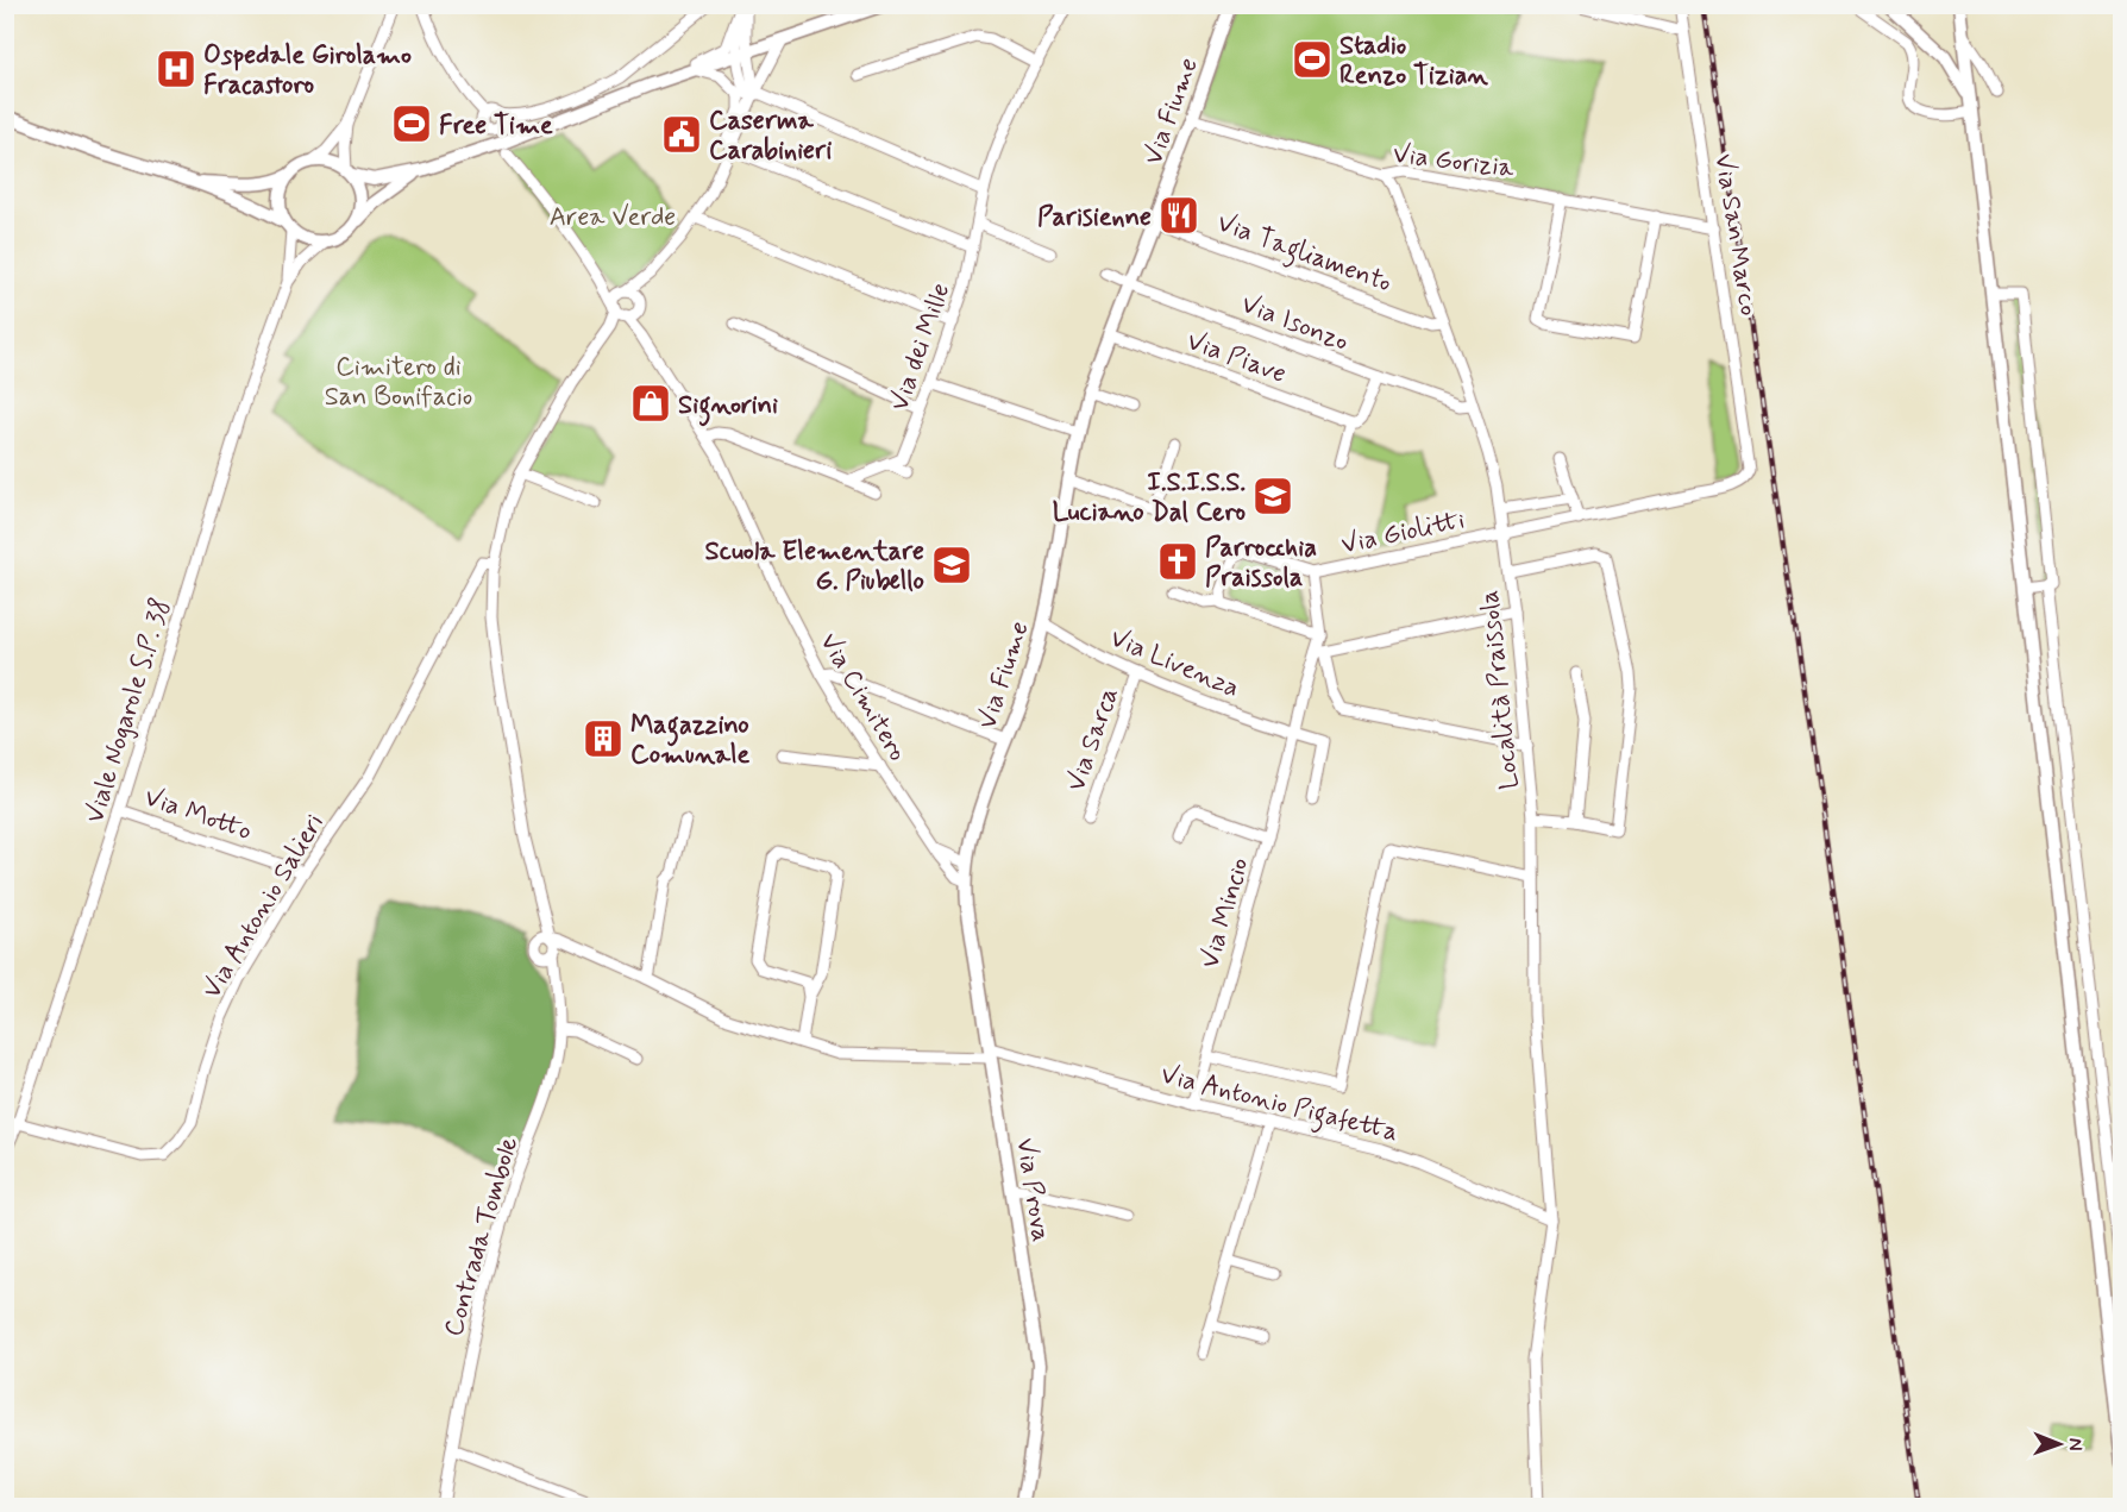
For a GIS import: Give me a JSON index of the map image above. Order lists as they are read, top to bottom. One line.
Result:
{"streets":{"main road":["Via Fiume","Via Prova"],"street":["Via Gorizia","Via San Marco","Via Tagliamento","Via Isonzo","Via dei Mille","Via Piave","Via Giolitti","Via Livenza","Località Praissola","Via Cimitero","Viale Nogarole S.P. 38","Via Sarca","Via Motto","Via Antonio Salieri","Via Mincio","Via Antonio Pigafetta","Contrada Tombole"]},"crossings":[["Via Fiume","Via Gorizia"],["Via Fiume","Via Tagliamento"],["Via Fiume","Via Isonzo"],["Via Fiume","Via Piave"],["Via Fiume","Via Livenza"],["Via Fiume","Via Cimitero"],["Via Fiume","Via Prova"],["Via Gorizia","Via San Marco"],["Via Gorizia","Località Praissola"],["Via San Marco","Via Giolitti"],["Via Tagliamento","Località Praissola"],["Via Isonzo","Località Praissola"],["Via Giolitti","Località Praissola"],["Via Livenza","Via Sarca"],["Via Livenza","Via Mincio"],["Località Praissola","Via Antonio Pigafetta"],["Via Cimitero","Via Prova"],["Viale Nogarole S.P. 38","Via Motto"],["Viale Nogarole S.P. 38","Via Antonio Salieri"],["Via Motto","Via Antonio Salieri"],["Via Mincio","Via Antonio Pigafetta"],["Via Antonio Pigafetta","Via Prova"],["Via Antonio Pigafetta","Contrada Tombole"]],"parks":["Area Verde","Cimitero di San Bonifacio"],"places":{"sports":["Stadio Renzo Tizian","Free Time"],"hospital":["Ospedale Girolamo Fracastoro"],"public building":["Caserma Carabinieri"],"restaurant":["Parisienne"],"shop":["Signorini"],"school or university":["I.S.I.S.S. Luciano Dal Cero","Scuola Elementare G. Piubello"],"church":["Parrocchia Praissola"],"building":["Magazzino Comunale"]},"north":"right"}
